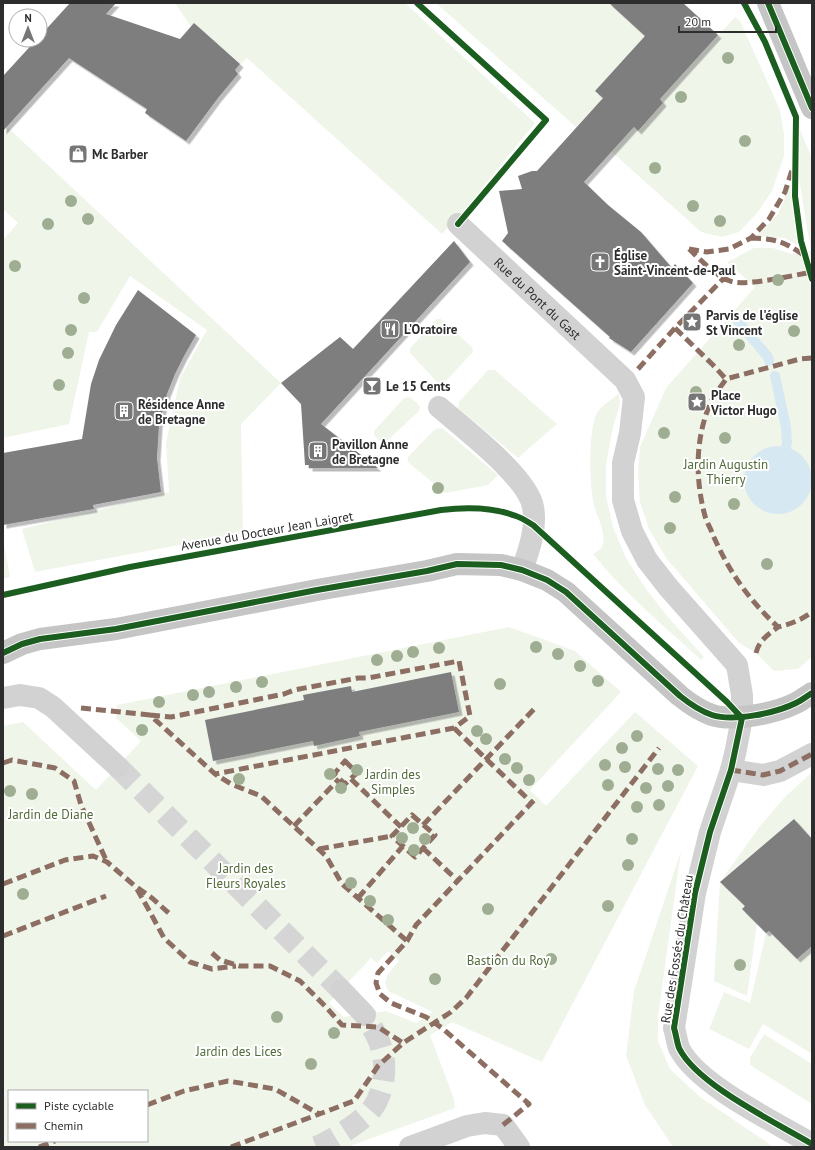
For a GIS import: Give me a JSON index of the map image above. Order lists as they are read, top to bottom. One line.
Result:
{"streets":{"street":["Rue du Pont du Gast","Rue des Fossés du Château"],"cycle path":["Avenue du Docteur Jean Laigret"]},"crossings":[["Rue du Pont du Gast","Rue des Fossés du Château"]],"parks":["Jardin Augustin Thierry","Jardin des Simples","Jardin de Diane","Jardin des Fleurs Royales","Bastion du Roy","Jardin des Lices"],"places":{"shop":["Mc Barber"],"church":["Église Saint-Vincent-de-Paul"],"place":["Parvis de l'église St Vincent","Place Victor Hugo"],"restaurant":["L'Oratoire"],"bar":["Le 15 Cents"],"building":["Résidence Anne de Bretagne","Pavillon Anne de Bretagne"]},"legend":["Piste cyclable","Chemin"],"scale_bar":"20 m","north":"top"}
